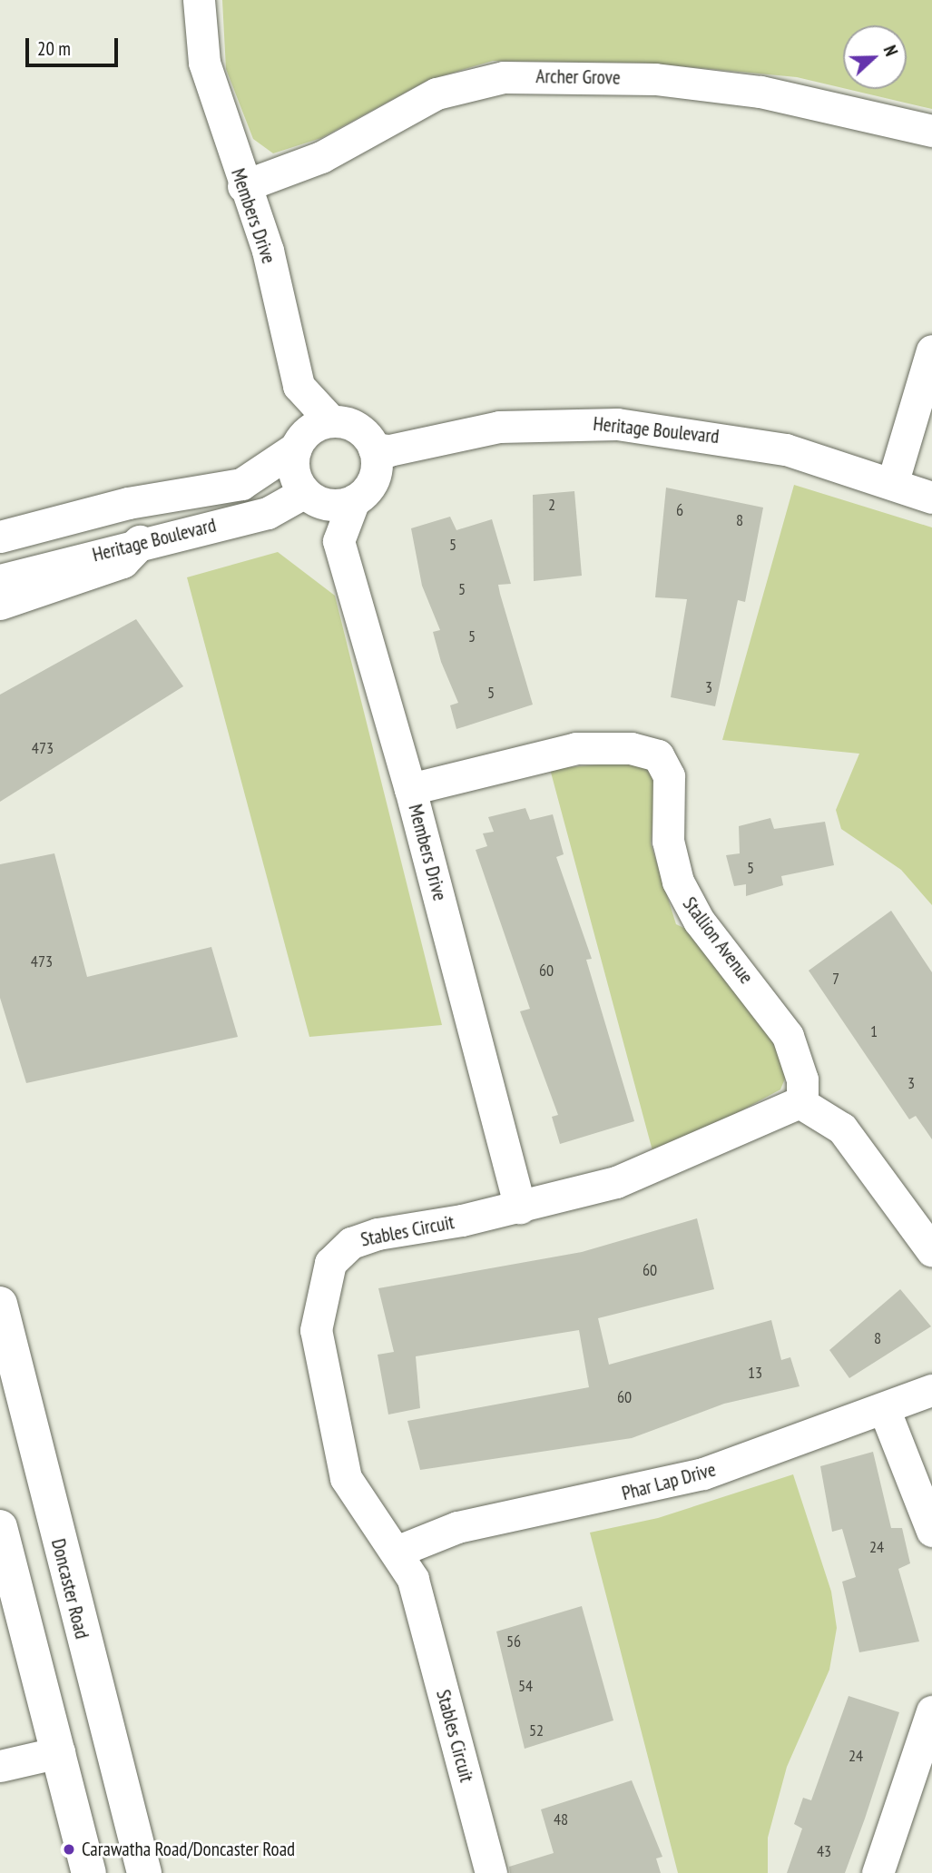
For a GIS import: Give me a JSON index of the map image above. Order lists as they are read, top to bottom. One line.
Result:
{"streets":{"main road":["Doncaster Road"],"street":["Archer Grove","Members Drive","Heritage Boulevard","Stallion Avenue","Stables Circuit","Phar Lap Drive"]},"crossings":[["Archer Grove","Members Drive"],["Members Drive","Heritage Boulevard"],["Members Drive","Stallion Avenue"],["Members Drive","Stables Circuit"],["Stallion Avenue","Stables Circuit"],["Stables Circuit","Phar Lap Drive"]],"places":["Carawatha Road/Doncaster Road"],"house_numbers":["2","6","8","5","5","5","3","5","473","5","473","60","7","1","3","60","8","13","60","24","56","54","52","24","48","43"],"scale_bar":"20 m","north":"right"}
